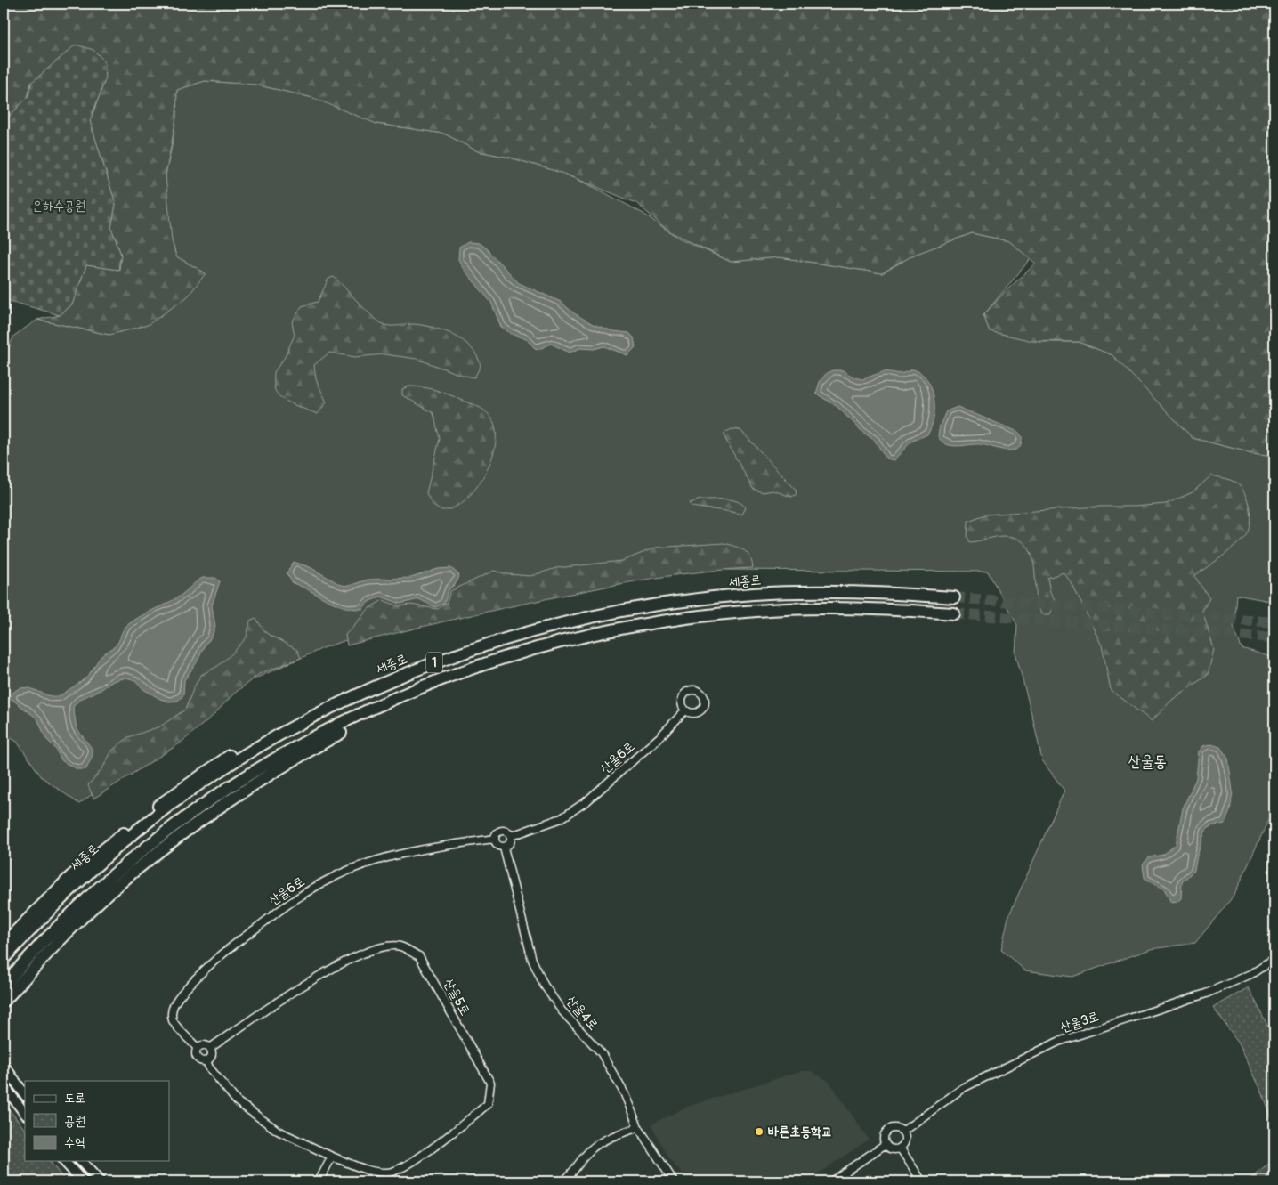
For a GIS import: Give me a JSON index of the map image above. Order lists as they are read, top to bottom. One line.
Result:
{"streets":{"highway":["세종로","1"],"street":["산울6로","산울5로","산울4로","산울3로"]},"crossings":[["산울6로","산울5로"],["산울6로","산울4로"]],"districts":["산울동"],"parks":["은하수공원"],"places":["바른초등학교"],"legend":["도로","공원","수역"]}
